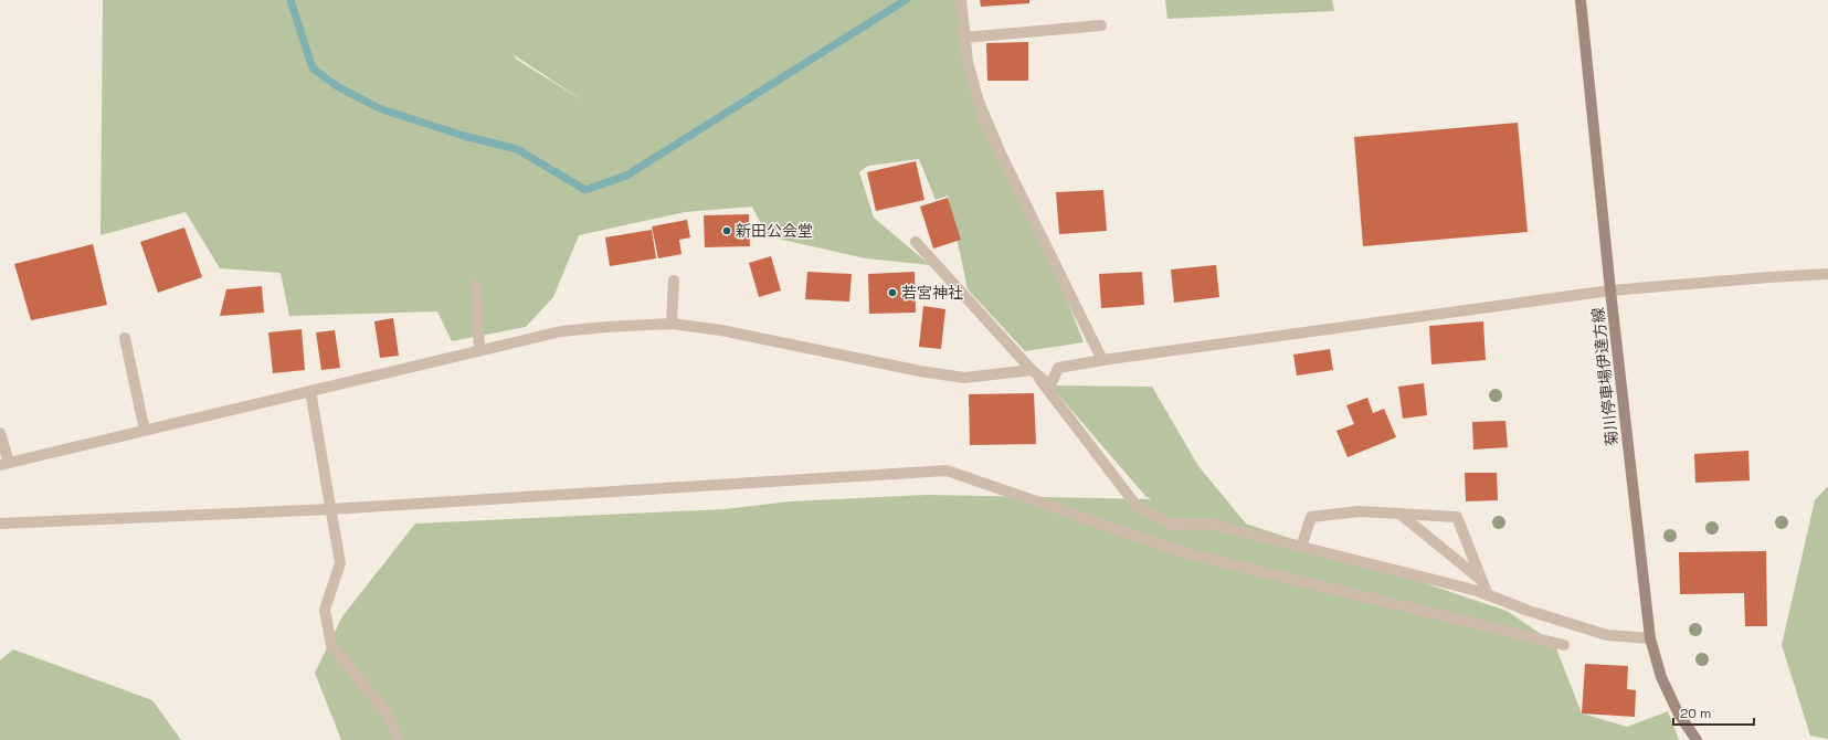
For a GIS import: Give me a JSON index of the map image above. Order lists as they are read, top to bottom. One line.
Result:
{"streets":{"main road":["菊川停車場伊達方線"]},"places":["新田公会堂","若宮神社"],"scale_bar":"20 m"}
